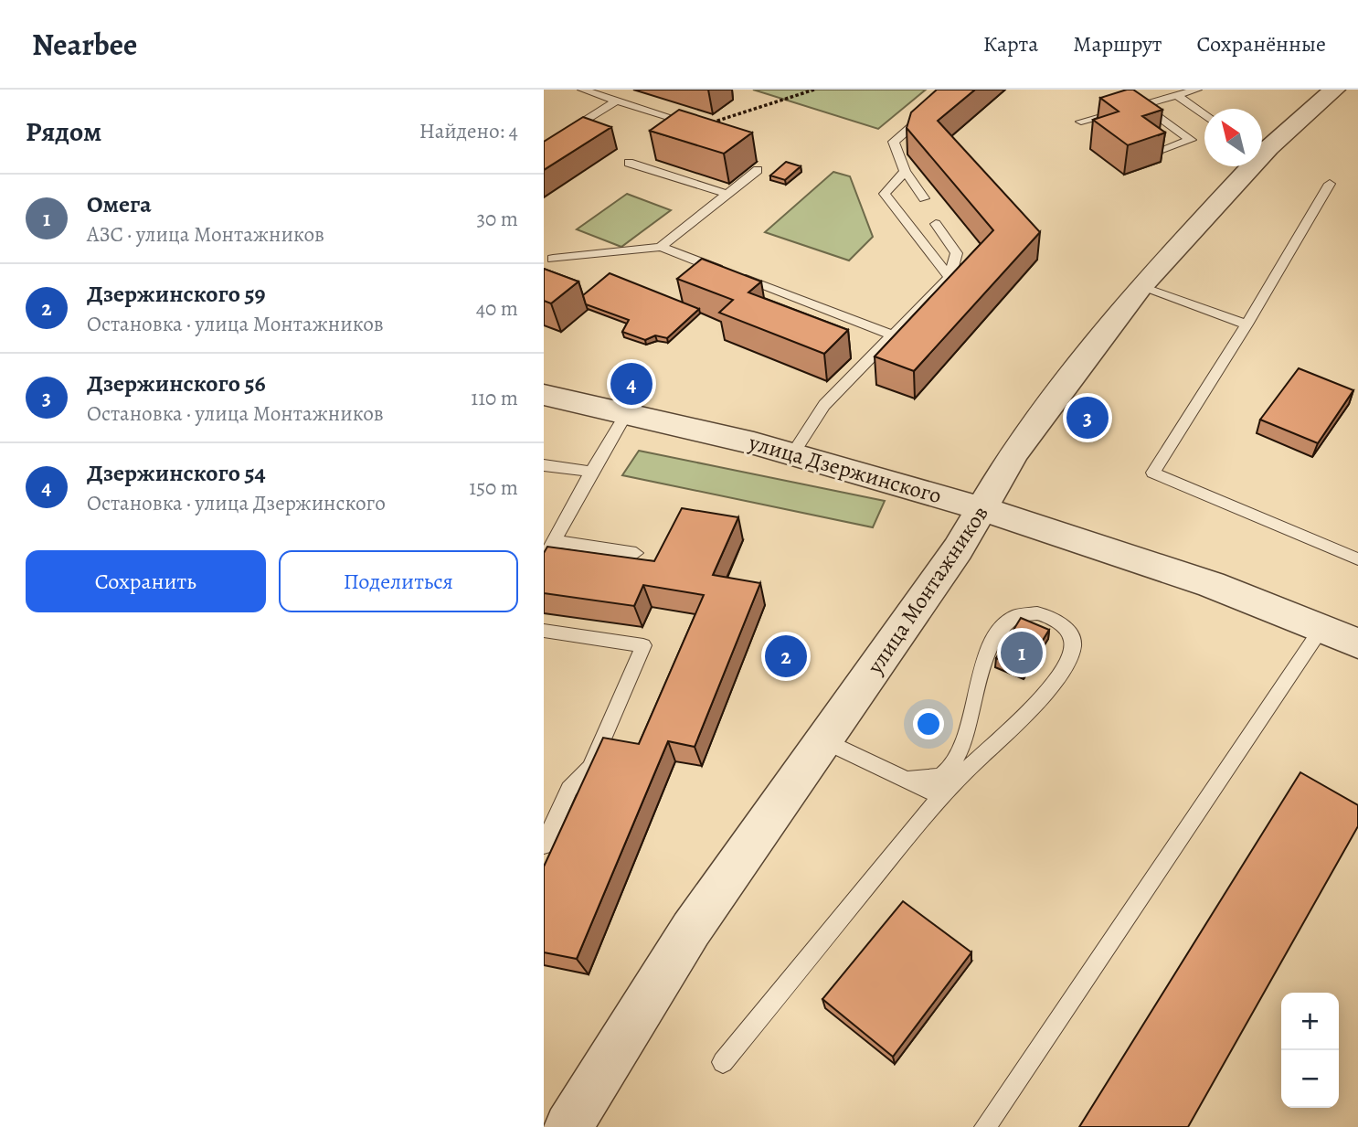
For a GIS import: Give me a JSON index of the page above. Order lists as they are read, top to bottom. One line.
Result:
{"streets":{"street":["улица Дзержинского","улица Монтажников"]},"crossings":[["улица Дзержинского","улица Монтажников"]],"north":"top left","page":{"header":"Nearbee","nav":["Карта","Маршрут","Сохранённые"],"heading":["Рядом","Найдено: 4"],"list":[{"mark":"1","name":"Омега","note":"АЗС · улица Монтажников","value":"30 m"},{"mark":"2","name":"Дзержинского 59","note":"Остановка · улица Монтажников","value":"40 m"},{"mark":"3","name":"Дзержинского 56","note":"Остановка · улица Монтажников","value":"110 m"},{"mark":"4","name":"Дзержинского 54","note":"Остановка · улица Дзержинского","value":"150 m"}],"pins":["4","3","1","2"],"buttons":["Сохранить","Поделиться"],"map_buttons":["+","−"]}}
